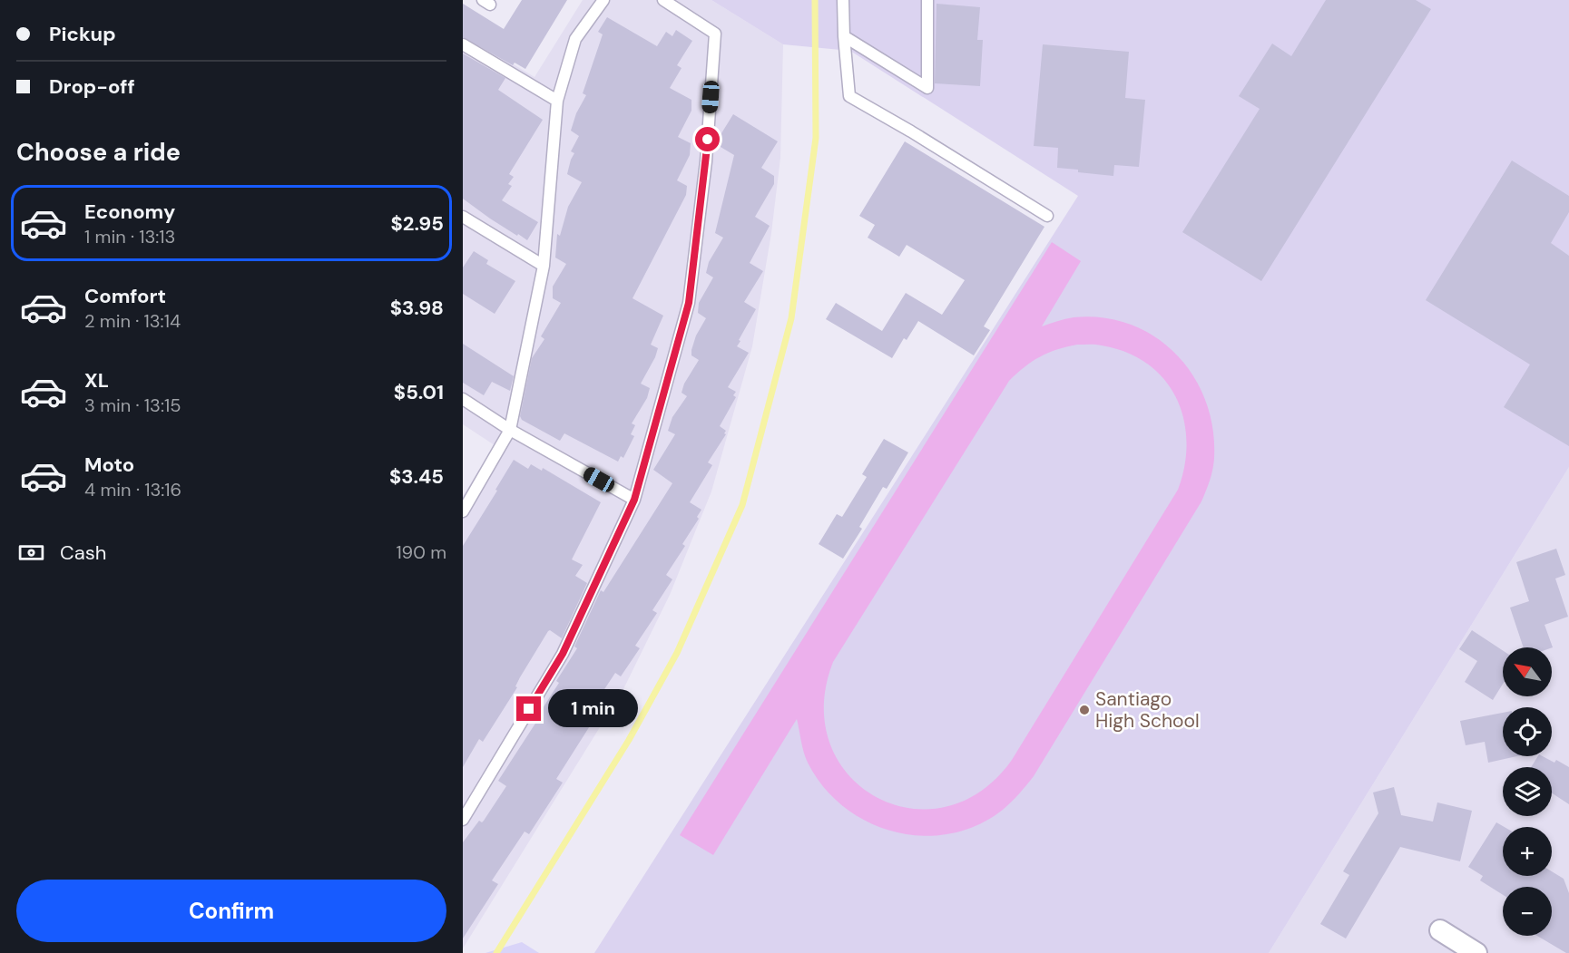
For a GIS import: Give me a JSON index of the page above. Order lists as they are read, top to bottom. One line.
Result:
{"places":["Santiago High School"],"north":"top left","page":{"banner":["Pickup","Drop-off"],"heading":"Choose a ride","list":[{"name":"Economy","note":"1 min · 13:13","value":"$2.95"},{"name":"Comfort","note":"2 min · 13:14","value":"$3.98"},{"name":"XL","note":"3 min · 13:15","value":"$5.01"},{"name":"Moto","note":"4 min · 13:16","value":"$3.45"}],"pay":["Cash","190 m"],"map_buttons":["+","−"],"bubble":"1 min","buttons":"Confirm"}}
